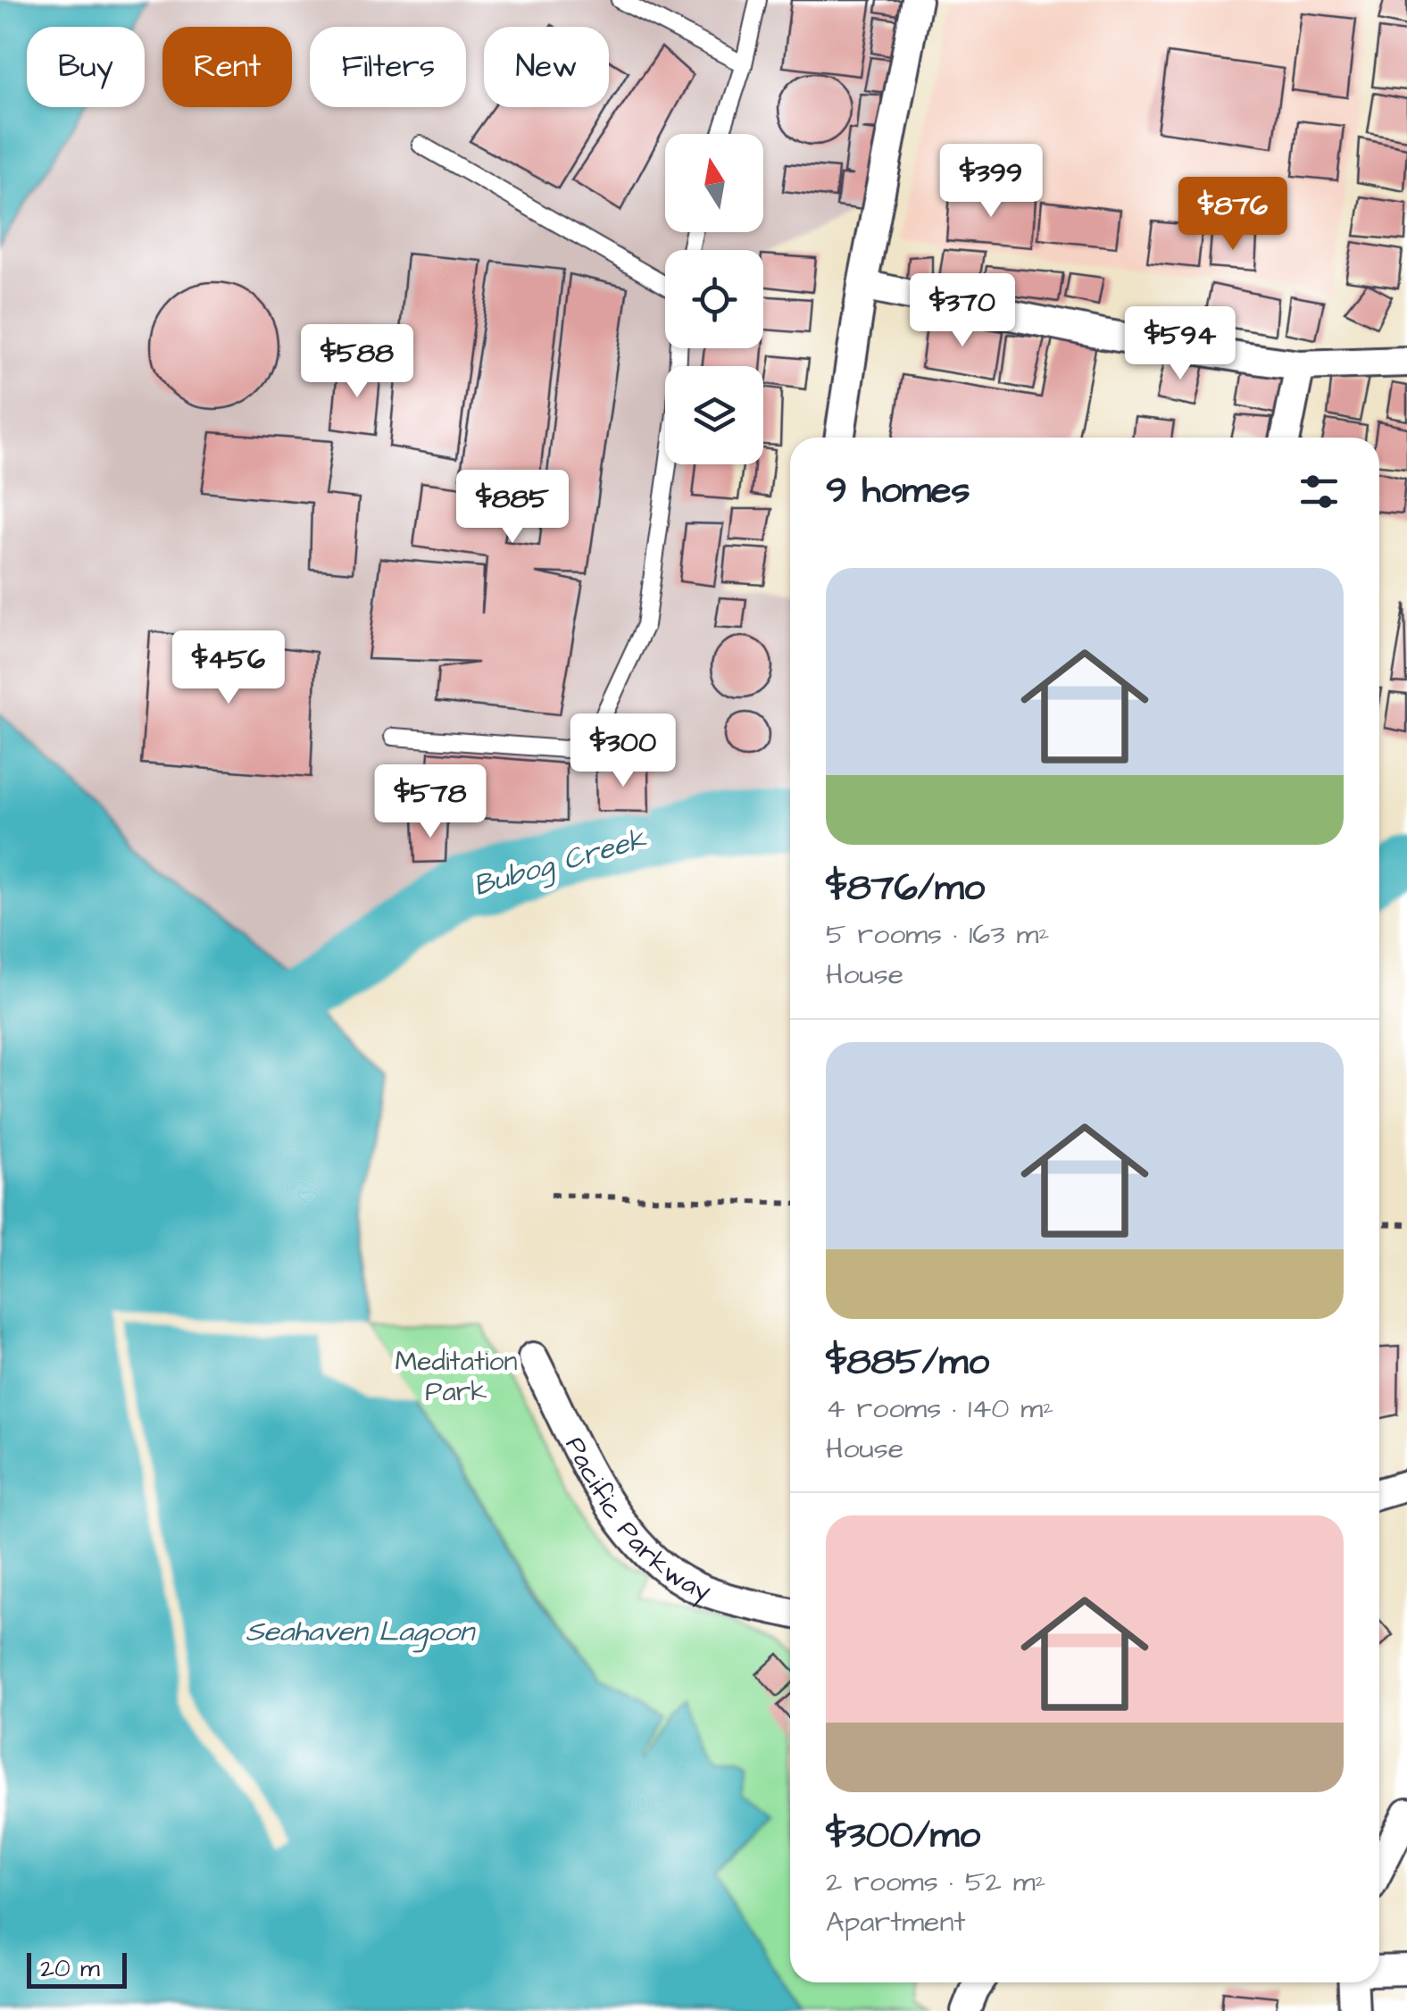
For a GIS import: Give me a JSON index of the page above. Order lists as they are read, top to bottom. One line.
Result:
{"streets":{"street":["Pacific Parkway"]},"water":["Bubog Creek","Seahaven Lagoon"],"parks":["Meditation Park"],"scale_bar":"20 m","north":"top","page":{"chip":["Buy","Rent","Filters","New"],"price":["$399","$876","$370","$594","$588","$885","$456","$300","$578"],"heading":"9 homes","list":[{"name":"$876/mo","note":"5 rooms · 163 m² · House"},{"name":"$885/mo","note":"4 rooms · 140 m² · House"},{"name":"$300/mo","note":"2 rooms · 52 m² · Apartment"}],"scale":"20 m"}}
